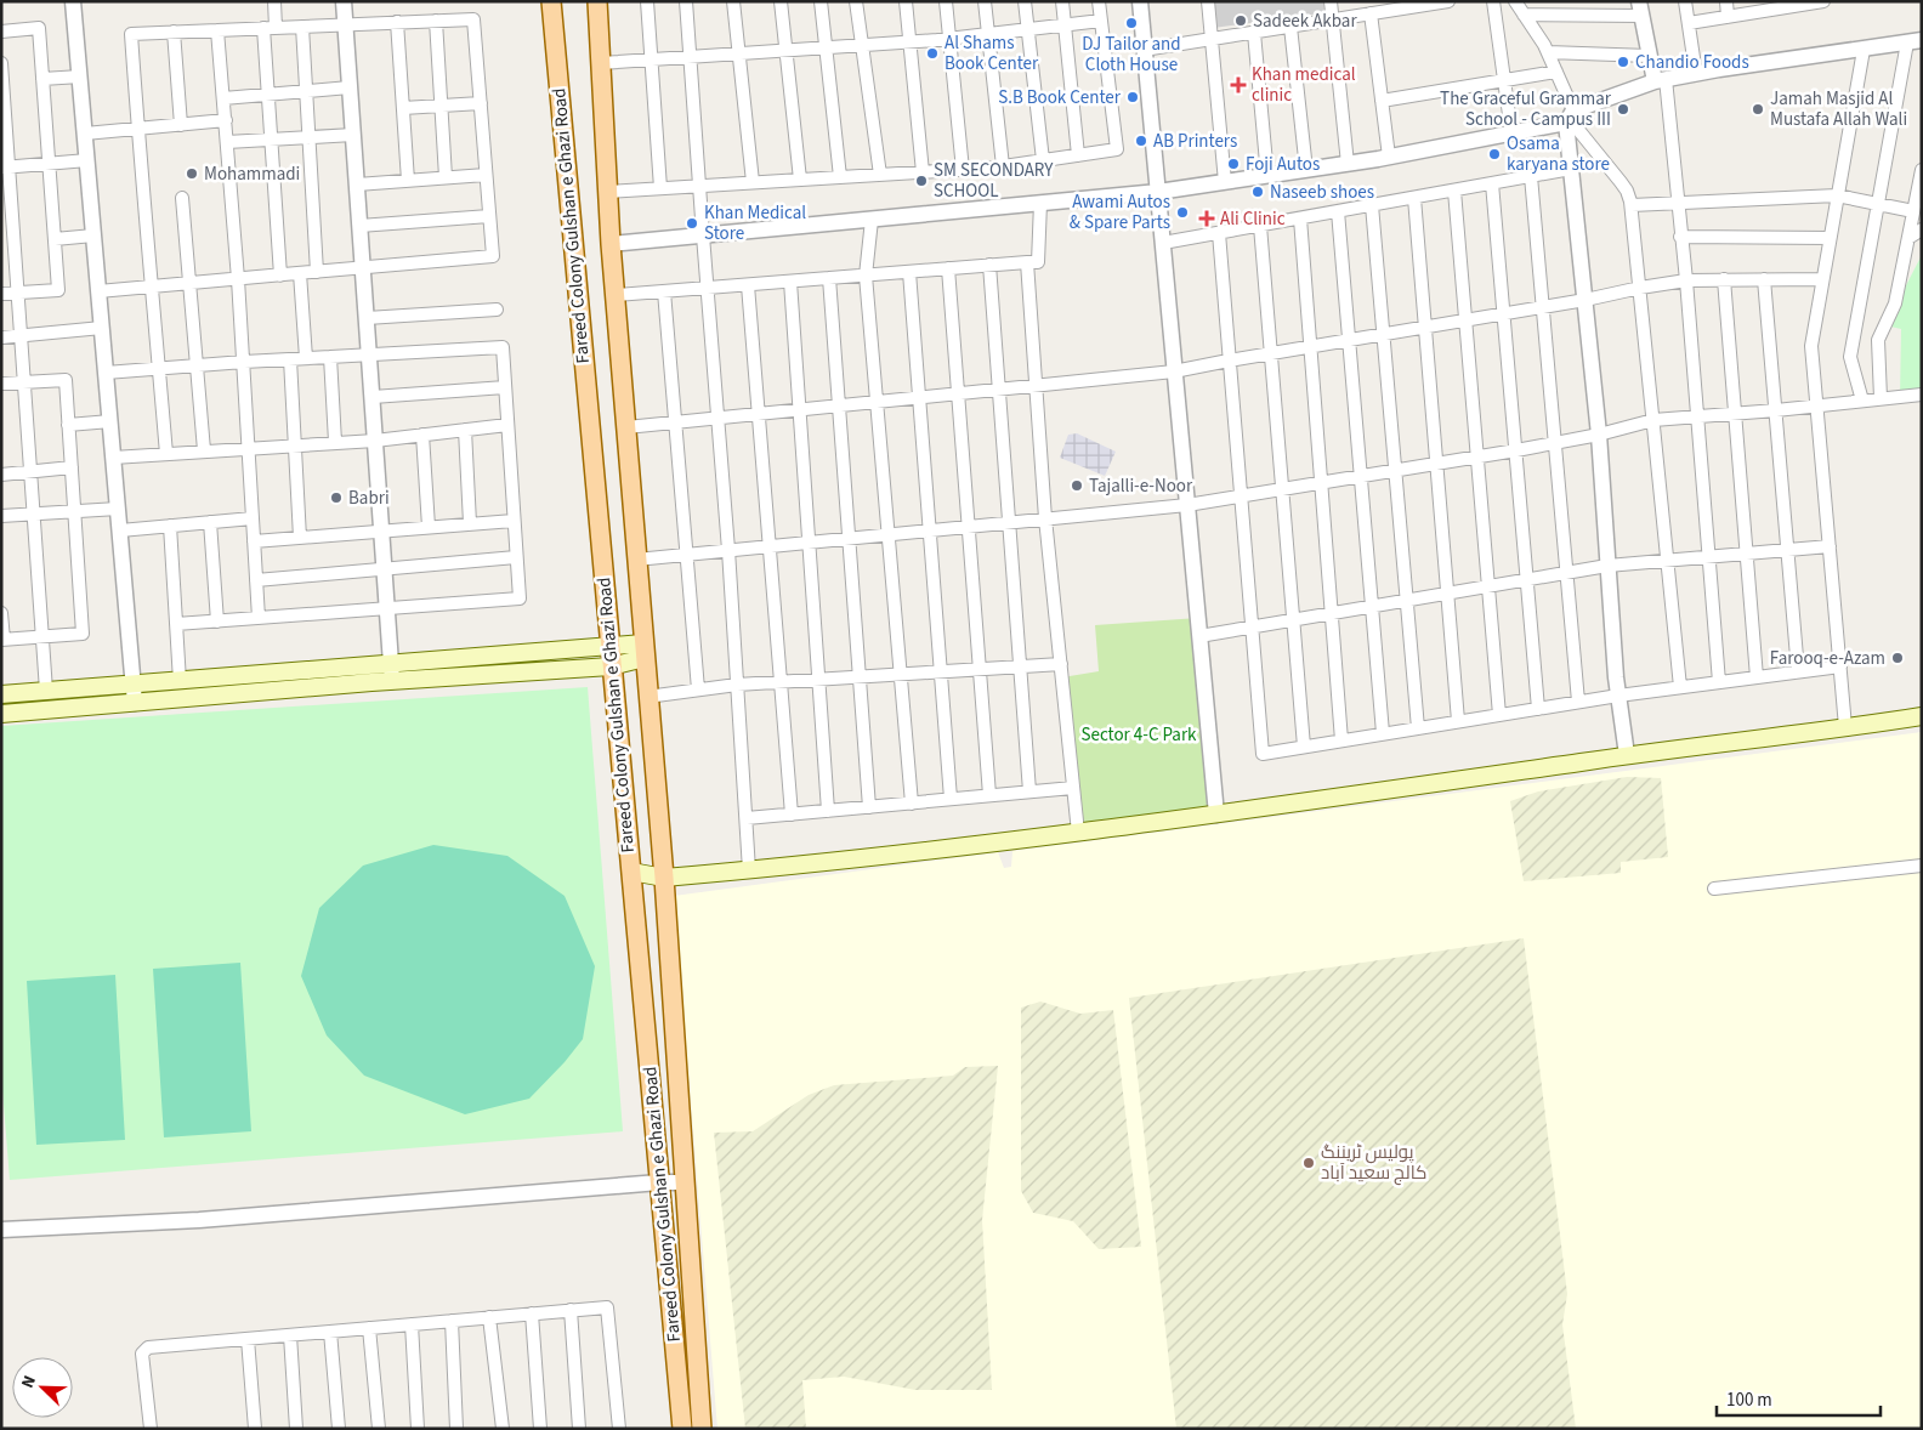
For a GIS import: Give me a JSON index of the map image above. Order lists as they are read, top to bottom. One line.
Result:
{"streets":{"main road":["Fareed Colony Gulshan e Ghazi Road"]},"parks":["Sector 4-C Park"],"places":{"other":["Sadeek Akbar","DJ Tailor and Cloth House","Al Shams Book Center","Chandio Foods","S.B Book Center","The Graceful Grammar School - Campus III","Jamah Masjid Al Mustafa Allah Wali","AB Printers","Osama karyana store","Foji Autos","Mohammadi","SM SECONDARY SCHOOL","Naseeb shoes","Awami Autos & Spare Parts","Khan Medical Store","Tajalli-e-Noor","Babri","Farooq-e-Azam","پولیس ٹریننگ کالج سعید آباد"],"health":["Khan medical clinic","Ali Clinic"]},"scale_bar":"100 m","north":"top left"}
